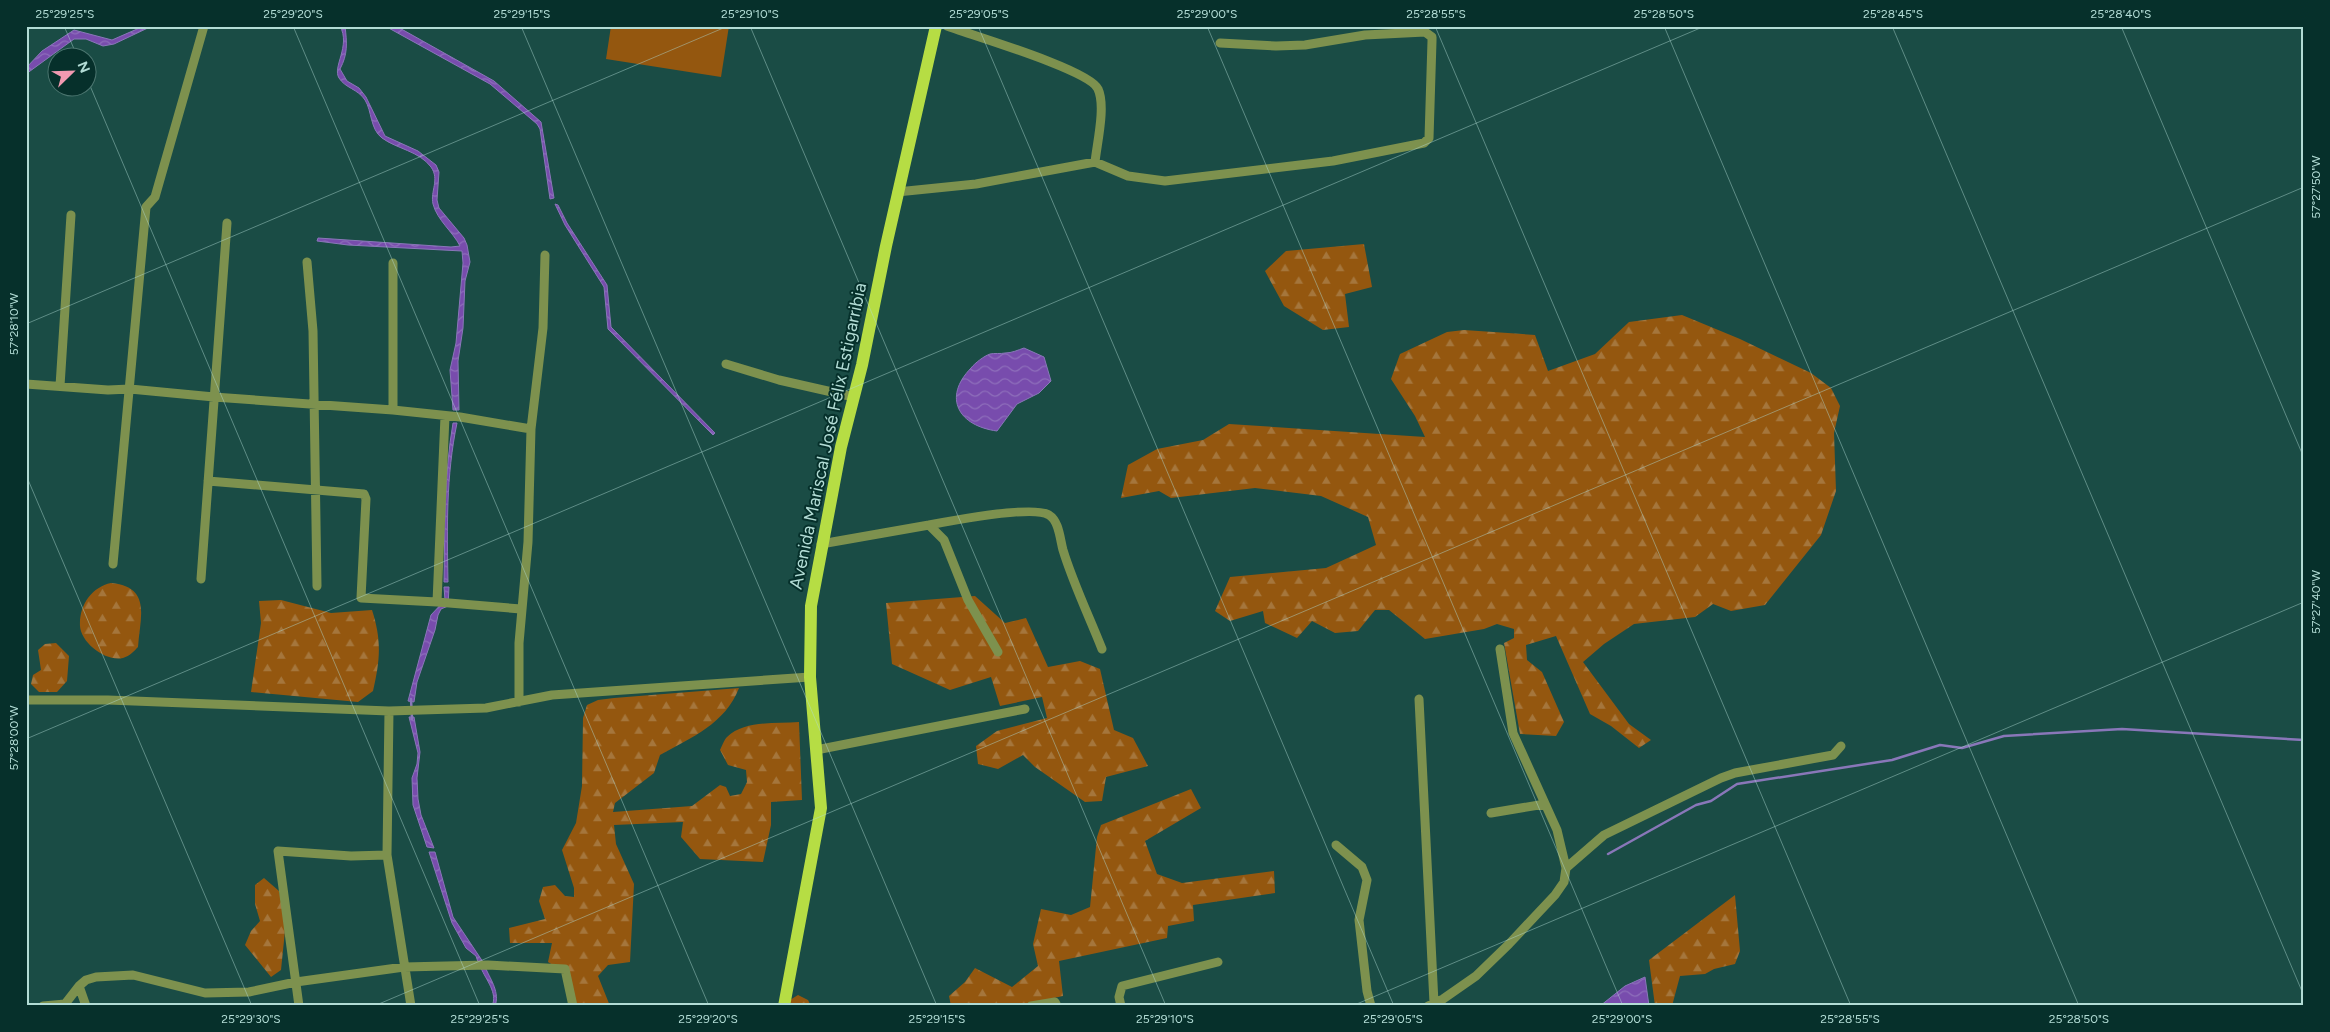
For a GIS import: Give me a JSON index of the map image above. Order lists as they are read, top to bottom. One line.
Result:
{"streets":{"main road":["Avenida Mariscal José Félix Estigarribia"]},"north":"top right","coordinates":["25°29'25\"S","25°29'20\"S","25°29'15\"S","25°29'10\"S","25°29'05\"S","25°29'00\"S","25°28'55\"S","25°28'50\"S","25°28'45\"S","25°28'40\"S","57°27'50\"W","57°28'10\"W","57°27'40\"W","57°28'00\"W","25°29'30\"S"]}
